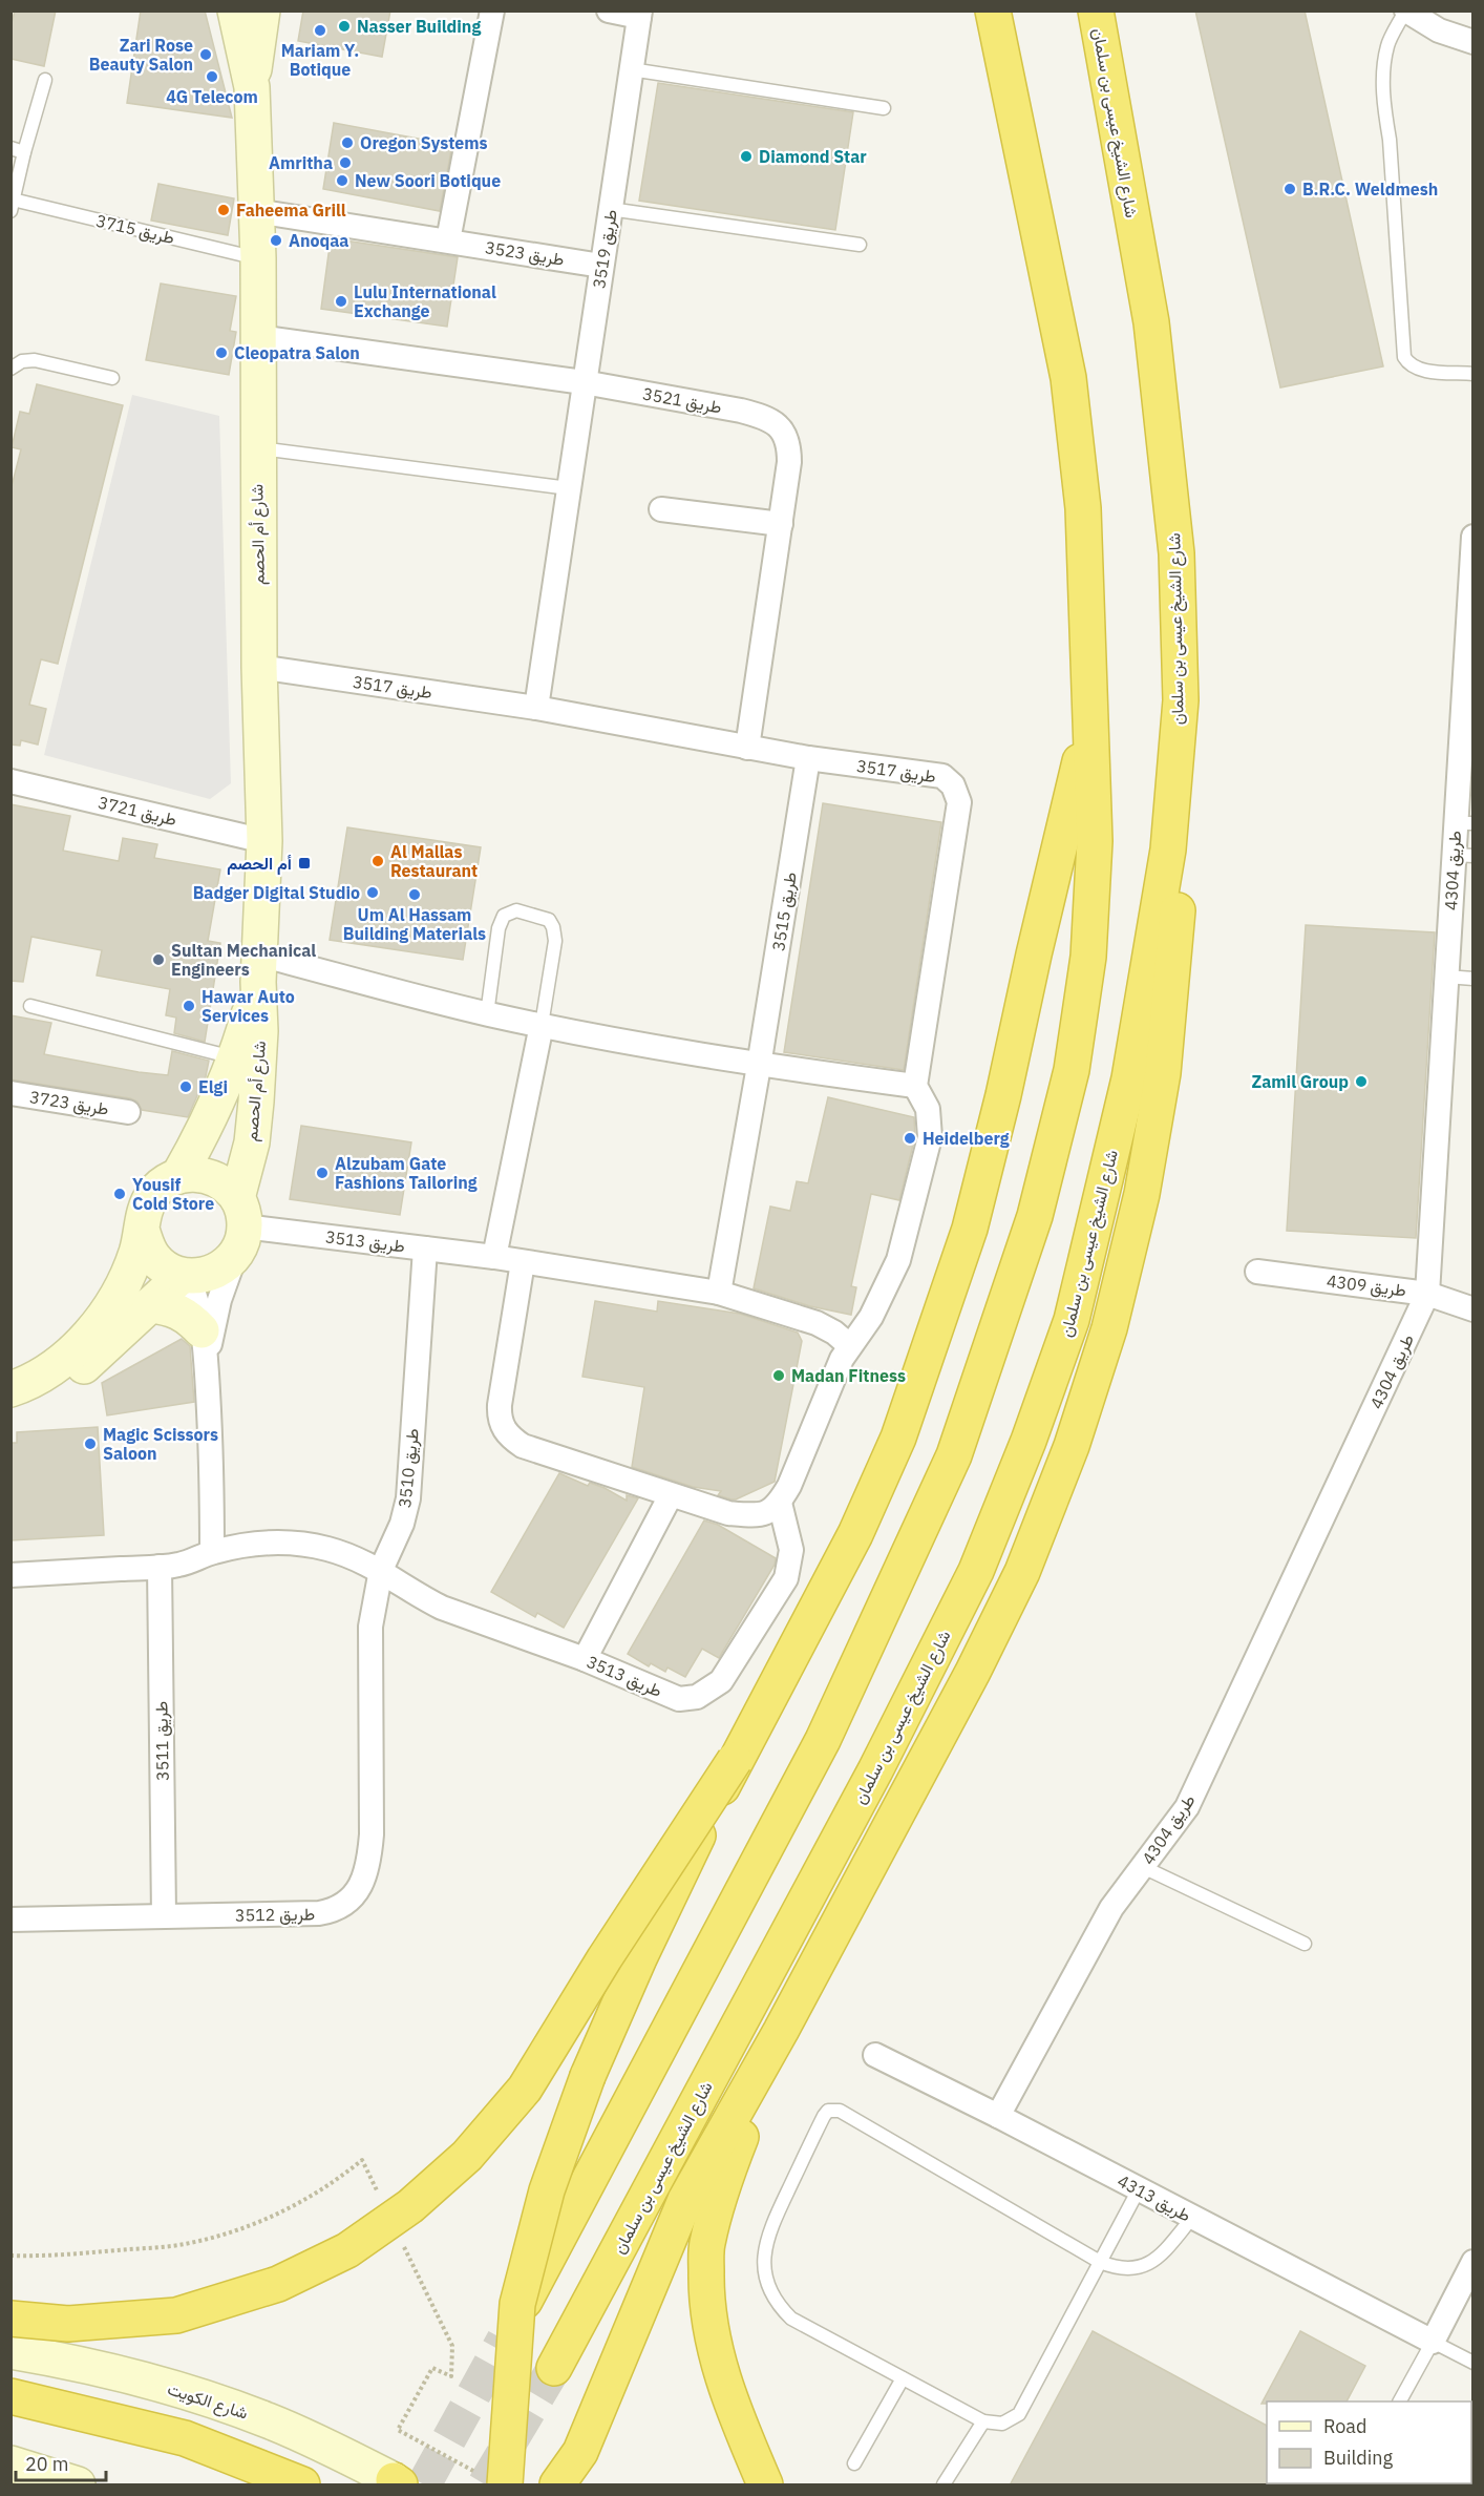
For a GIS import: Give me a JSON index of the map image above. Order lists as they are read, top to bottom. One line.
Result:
{"streets":{"highway":["شارع الشيخ عيسى بن سلمان"],"street":["طريق 3519","طريق 3523","طريق 3521","شارع أم الحصم","طريق 3517","طريق 3721","طريق 4304","طريق 3515","طريق 3723","طريق 3513","طريق 4309","طريق 3510","طريق 3511","طريق 3512","طريق 4313","شارع الكويت"],"lane":["طريق 3715"]},"crossings":[["طريق 3715","شارع أم الحصم"],["طريق 3519","طريق 3523"],["طريق 3519","طريق 3521"],["طريق 3519","طريق 3517"],["طريق 3523","شارع أم الحصم"],["طريق 3521","شارع أم الحصم"],["طريق 3521","طريق 3517"],["شارع أم الحصم","طريق 3517"],["شارع أم الحصم","طريق 3721"],["شارع أم الحصم","طريق 3513"],["طريق 3517","طريق 3515"],["طريق 4304","طريق 4309"],["طريق 4304","طريق 4313"],["طريق 3515","طريق 3513"],["طريق 3513","طريق 3510"],["طريق 3513","طريق 3512"],["طريق 3510","طريق 3512"],["طريق 3511","طريق 3512"]],"places":{"other":["Nasser Building","Mariam Y. Botique","Zari Rose Beauty Salon","4G Telecom","Oregon Systems","Diamond Star","Amritha","New Soori Botique","B.R.C. Weldmesh","Faheema Grill","Anoqaa","Lulu International Exchange","Cleopatra Salon","Al Mallas Restaurant","Badger Digital Studio","Um Al Hassam Building Materials","Sultan Mechanical Engineers","Hawar Auto Services","Zamil Group","Elgi","Heidelberg","Alzubam Gate Fashions Tailoring","Yousif Cold Store","Madan Fitness","Magic Scissors Saloon"],"transit":["أم الحصم"]},"legend":["Road","Building"],"scale_bar":"20 m"}
